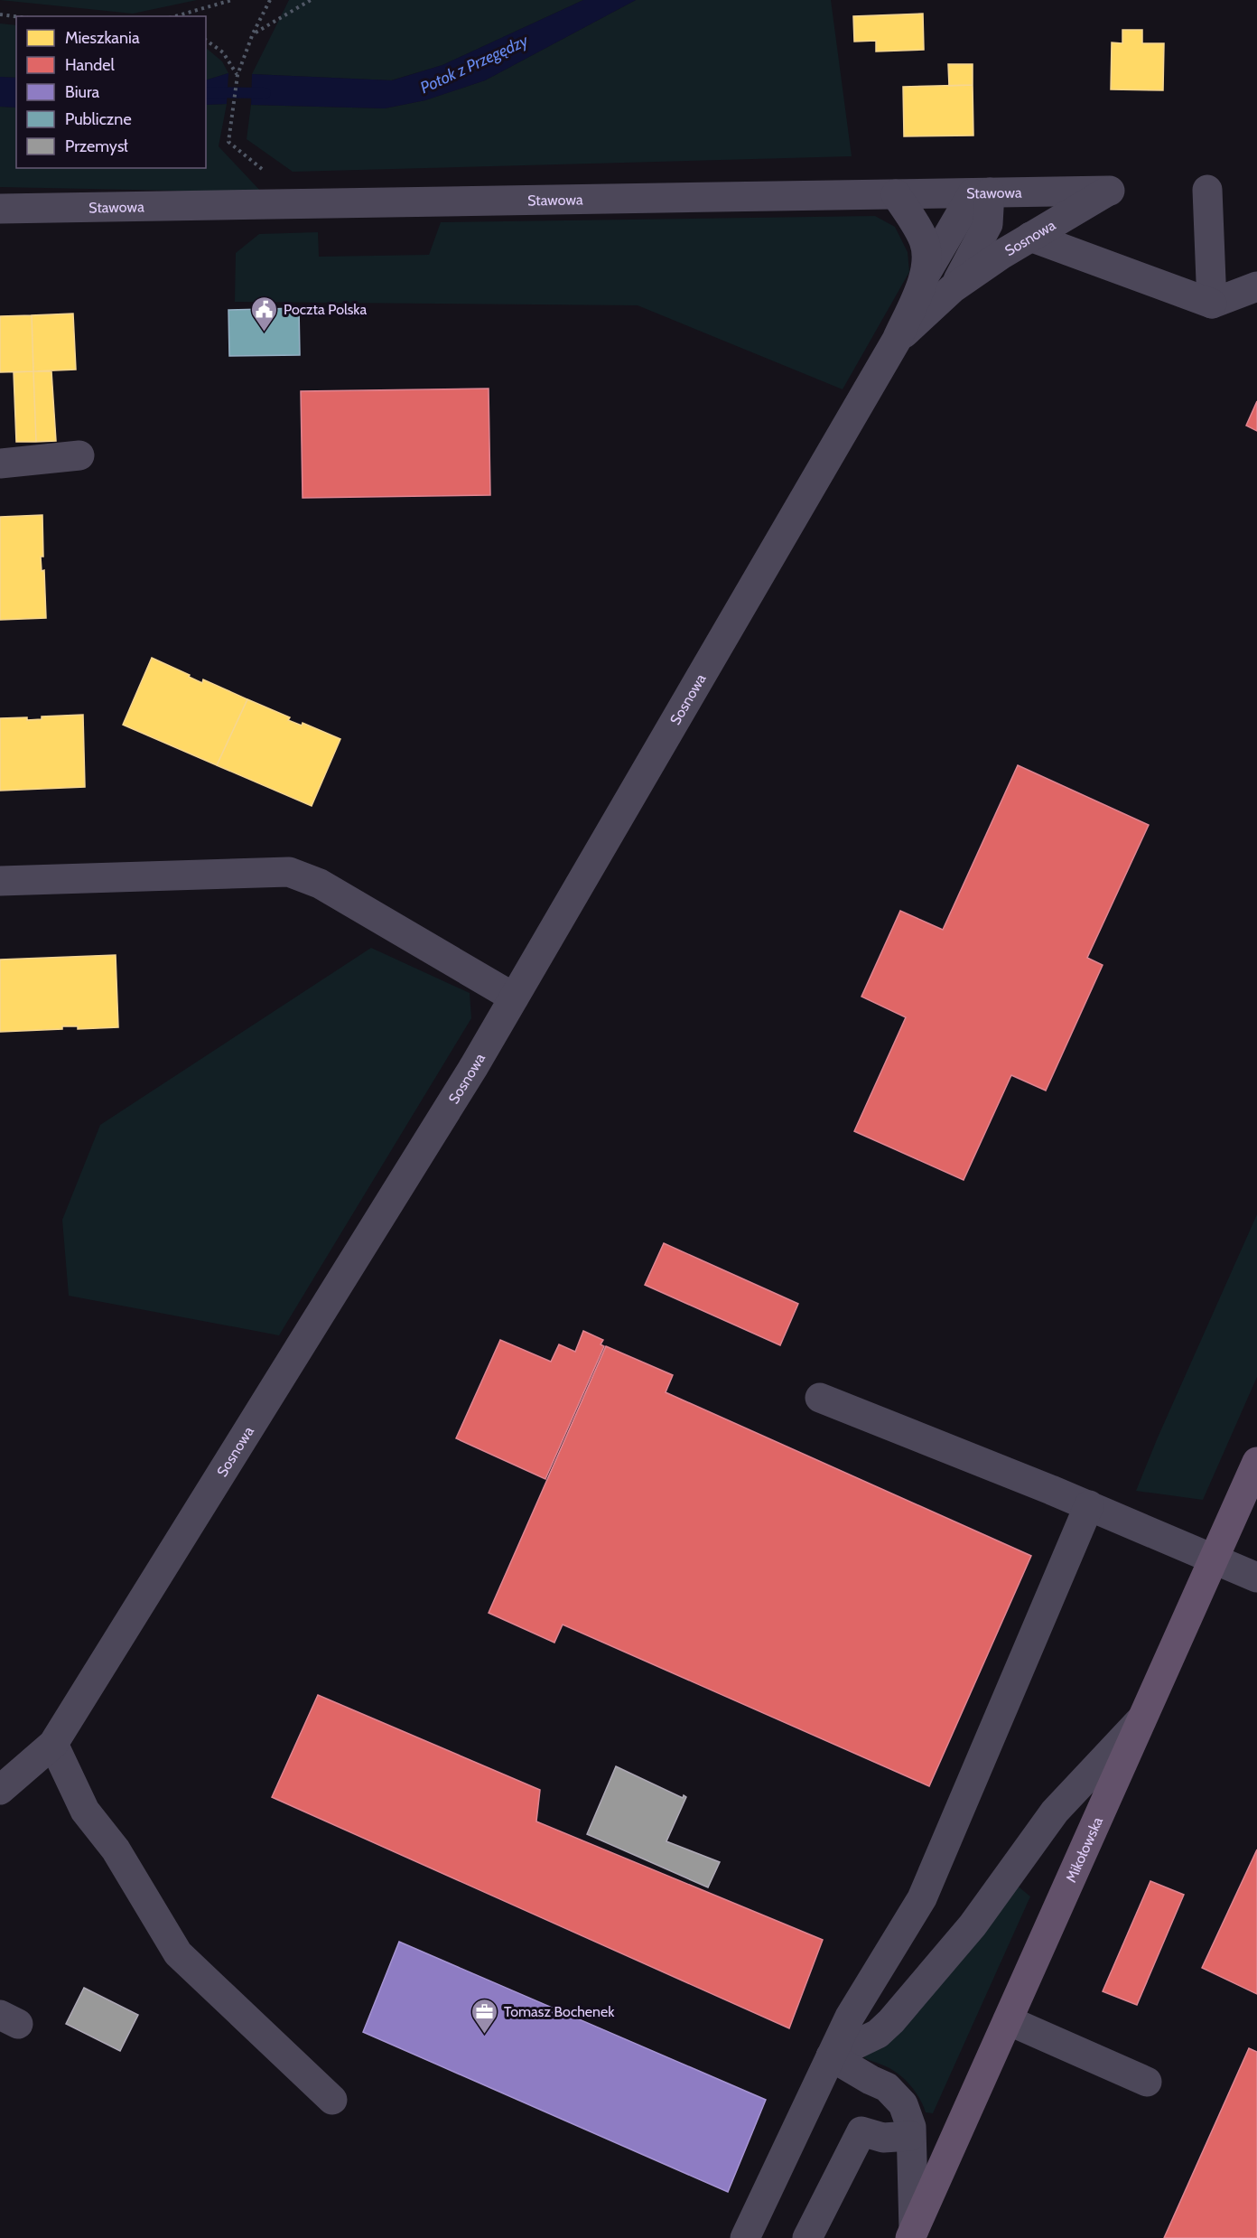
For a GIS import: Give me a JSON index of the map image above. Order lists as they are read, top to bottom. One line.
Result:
{"streets":{"main road":["Mikołowska"],"street":["Stawowa","Sosnowa"]},"crossings":[["Stawowa","Sosnowa"]],"water":["Potok z Przegędzy"],"places":{"public building":["Poczta Polska"],"office":["Tomasz Bochenek"]},"legend":["Mieszkania","Handel","Biura","Publiczne","Przemysł"]}
